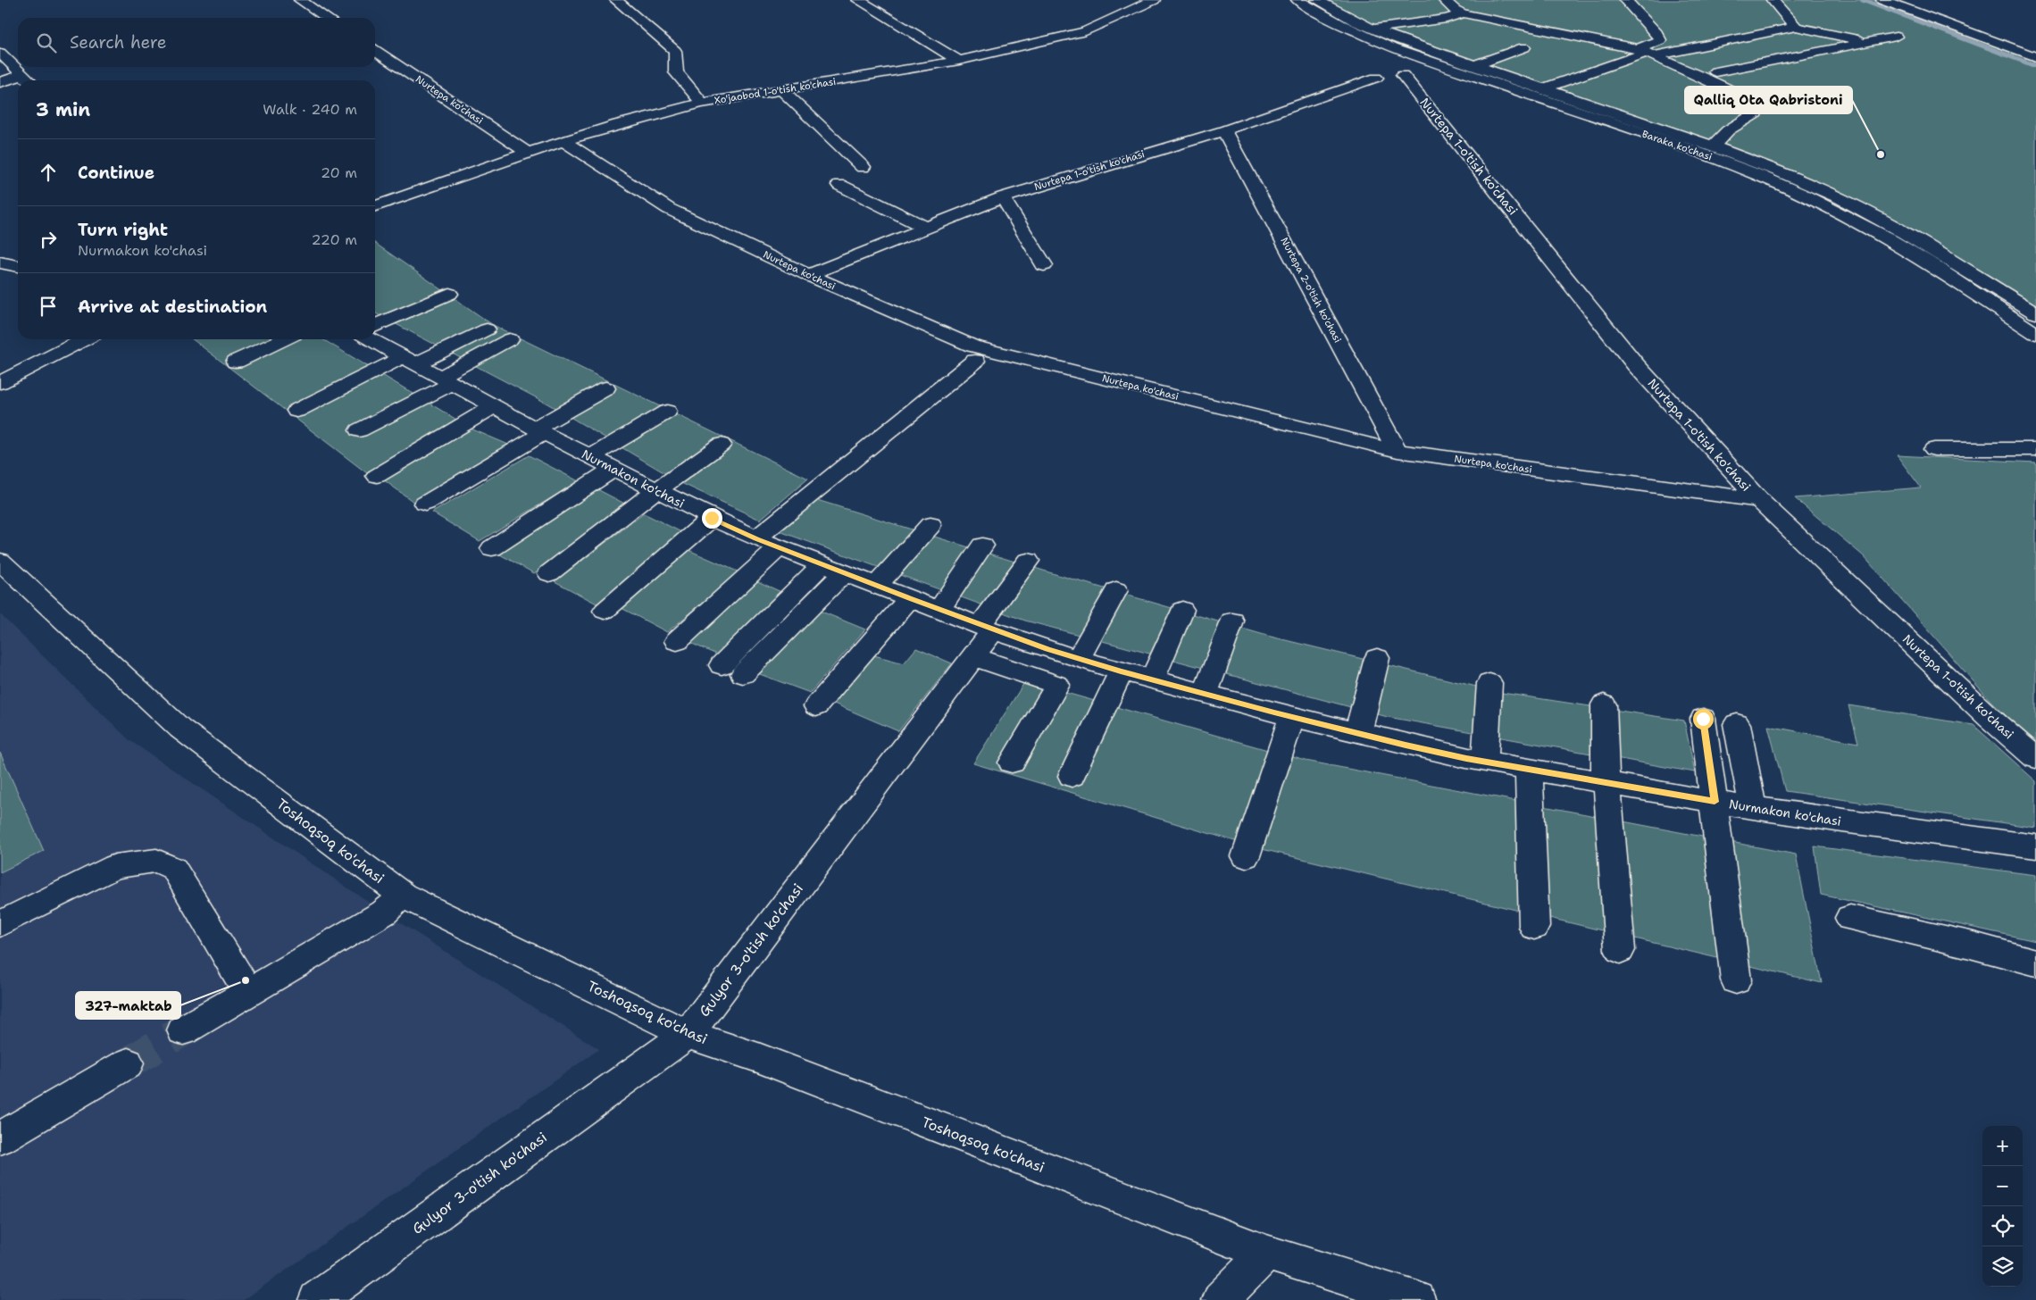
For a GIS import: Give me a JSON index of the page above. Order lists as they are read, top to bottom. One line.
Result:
{"streets":{"street":["Xo'jaobod 1-o'tish ko'chasi","Nurtepa ko'chasi","Baraka ko'chasi","Nurtepa 1-o'tish ko'chasi","Nurtepa 2-o'tish ko'chasi","Nurmakon ko'chasi","Toshoqsoq ko'chasi","Gulyor 3-o'tish ko'chasi"]},"crossings":[["Nurtepa ko'chasi","Nurtepa 1-o'tish ko'chasi"],["Nurtepa ko'chasi","Nurtepa 2-o'tish ko'chasi"],["Nurtepa 1-o'tish ko'chasi","Nurtepa 2-o'tish ko'chasi"],["Nurmakon ko'chasi","Gulyor 3-o'tish ko'chasi"],["Toshoqsoq ko'chasi","Gulyor 3-o'tish ko'chasi"]],"places":["Qalliq Ota Qabristoni","327-maktab"],"page":{"search":"Search here","heading":["3 min","Walk · 240 m"],"list":[["Continue","20 m"],["Turn right","Nurmakon ko'chasi","220 m"],"Arrive at destination"],"map_buttons":["+","−"]}}
